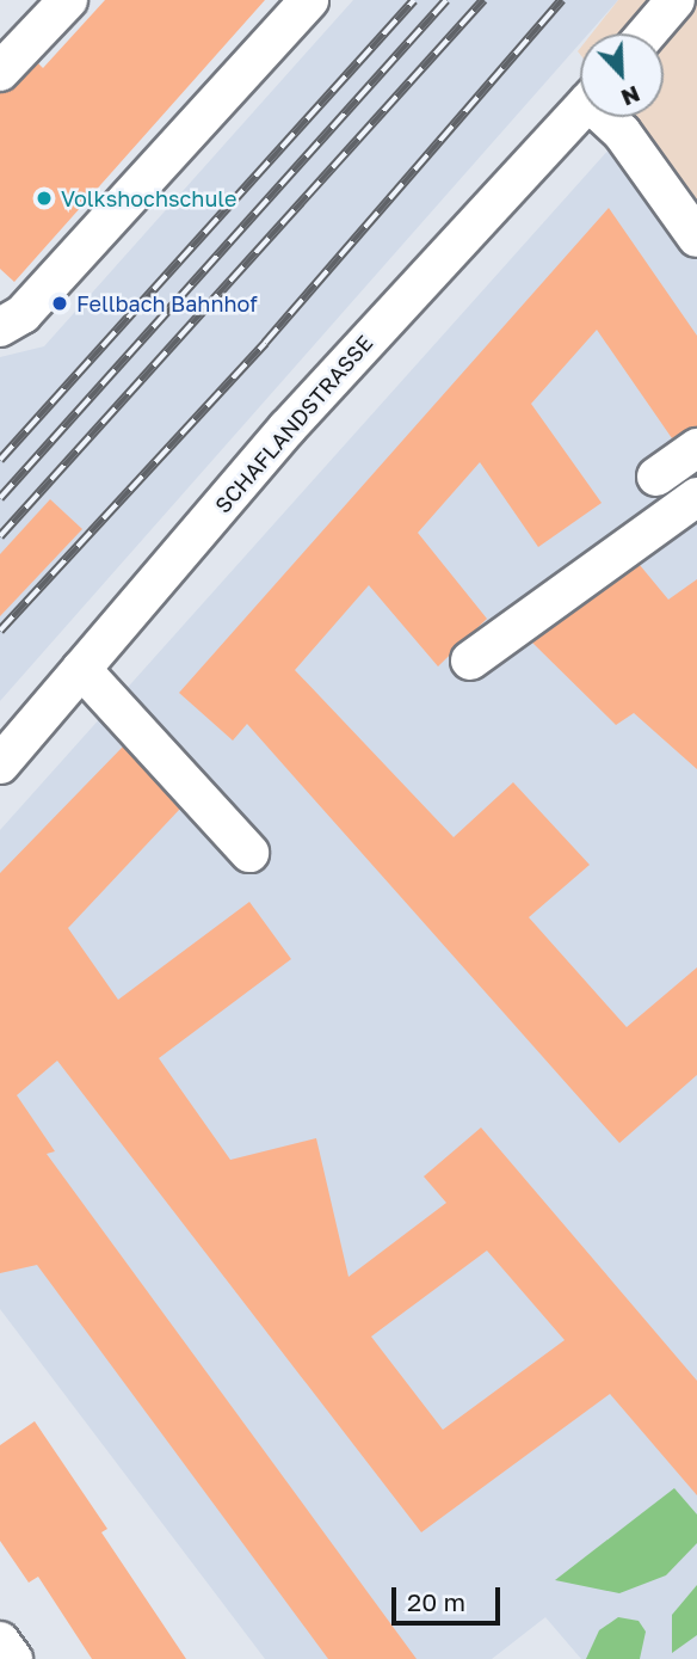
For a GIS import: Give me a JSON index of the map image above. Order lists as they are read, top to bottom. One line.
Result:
{"streets":{"street":["SCHAFLANDSTRASSE"]},"places":["Volkshochschule","Fellbach Bahnhof"],"scale_bar":"20 m","north":"bottom right"}
